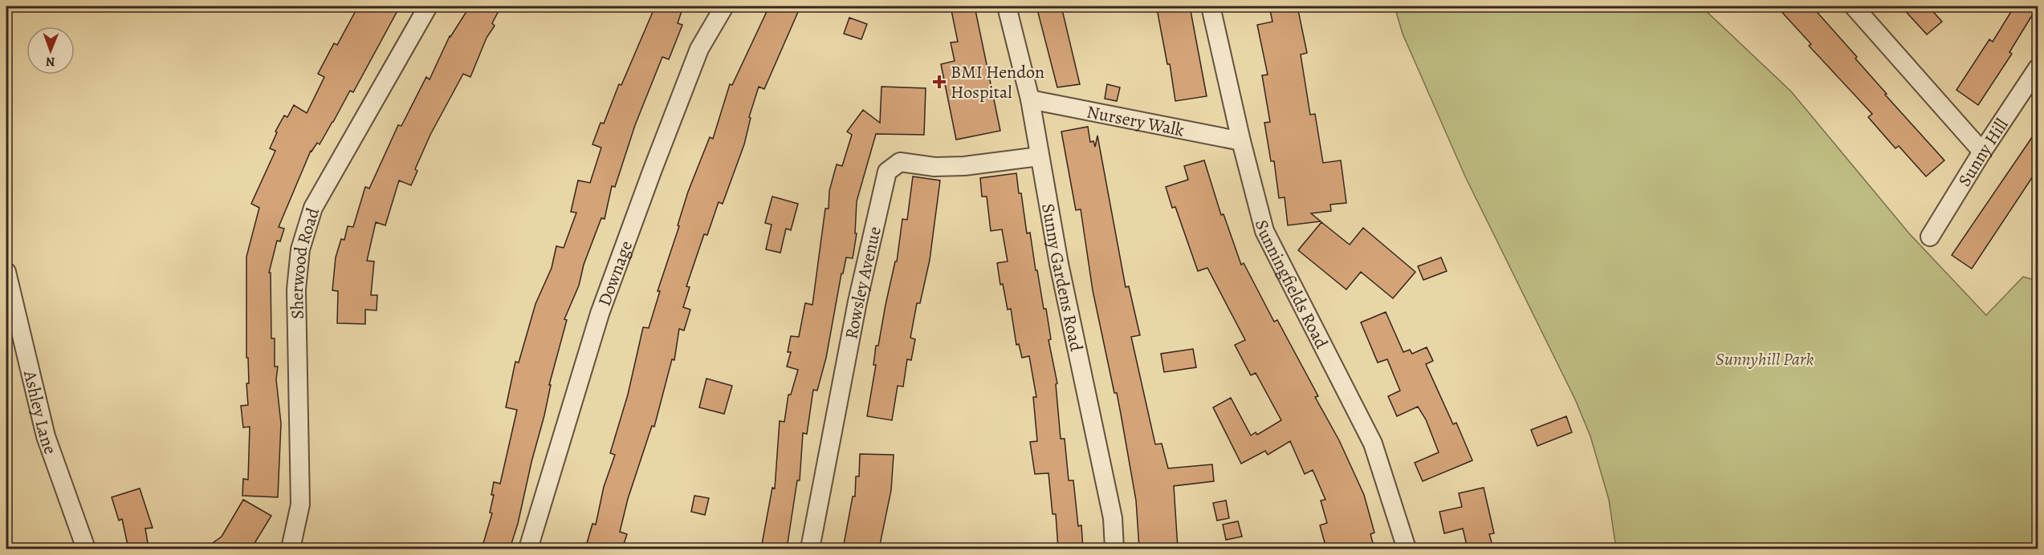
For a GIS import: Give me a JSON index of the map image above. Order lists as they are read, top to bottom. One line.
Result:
{"streets":{"street":["Nursery Walk","Sunny Hill","Sherwood Road","Downage","Sunny Gardens Road","Rowsley Avenue","Sunningfields Road","Ashley Lane"]},"crossings":[["Nursery Walk","Sunny Gardens Road"],["Nursery Walk","Sunningfields Road"],["Sunny Gardens Road","Rowsley Avenue"]],"parks":["Sunnyhill Park"],"places":{"health":["BMI Hendon Hospital"]},"north":"bottom"}
